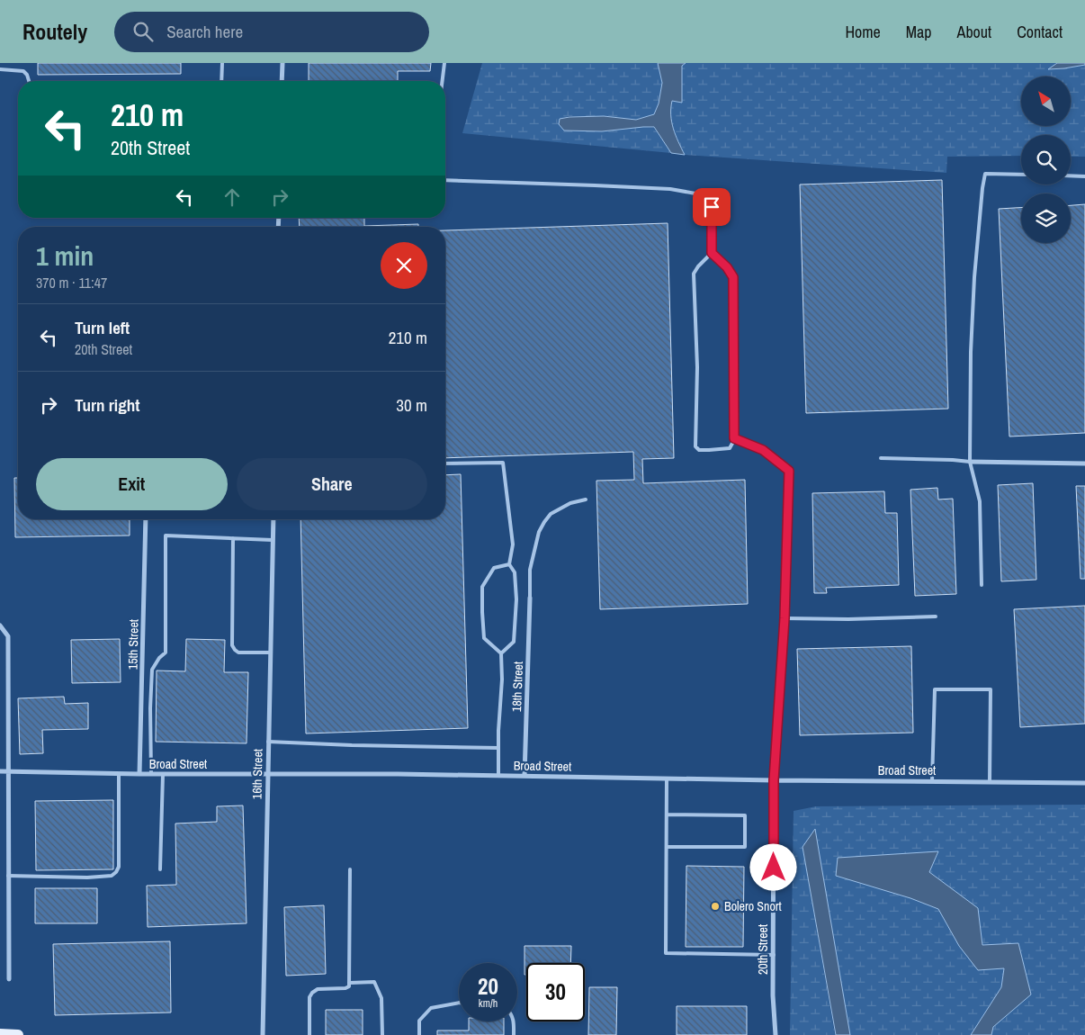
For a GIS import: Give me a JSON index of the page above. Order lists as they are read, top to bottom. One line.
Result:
{"streets":{"street":["15th Street","18th Street","Broad Street","16th Street","20th Street"]},"crossings":[["15th Street","Broad Street"],["18th Street","Broad Street"],["Broad Street","16th Street"],["Broad Street","20th Street"]],"places":["Bolero Snort"],"north":"top left","page":{"header":"Routely","search":"Search here","nav":["Home","Map","About","Contact"],"turn":["210 m","20th Street"],"heading":["1 min","370 m · 11:47"],"list":[{"name":"Turn left","note":"20th Street","value":"210 m"},{"name":"Turn right","value":"30 m"}],"buttons":["Exit","Share"],"speed":"20 km/h","limit":"30"}}
